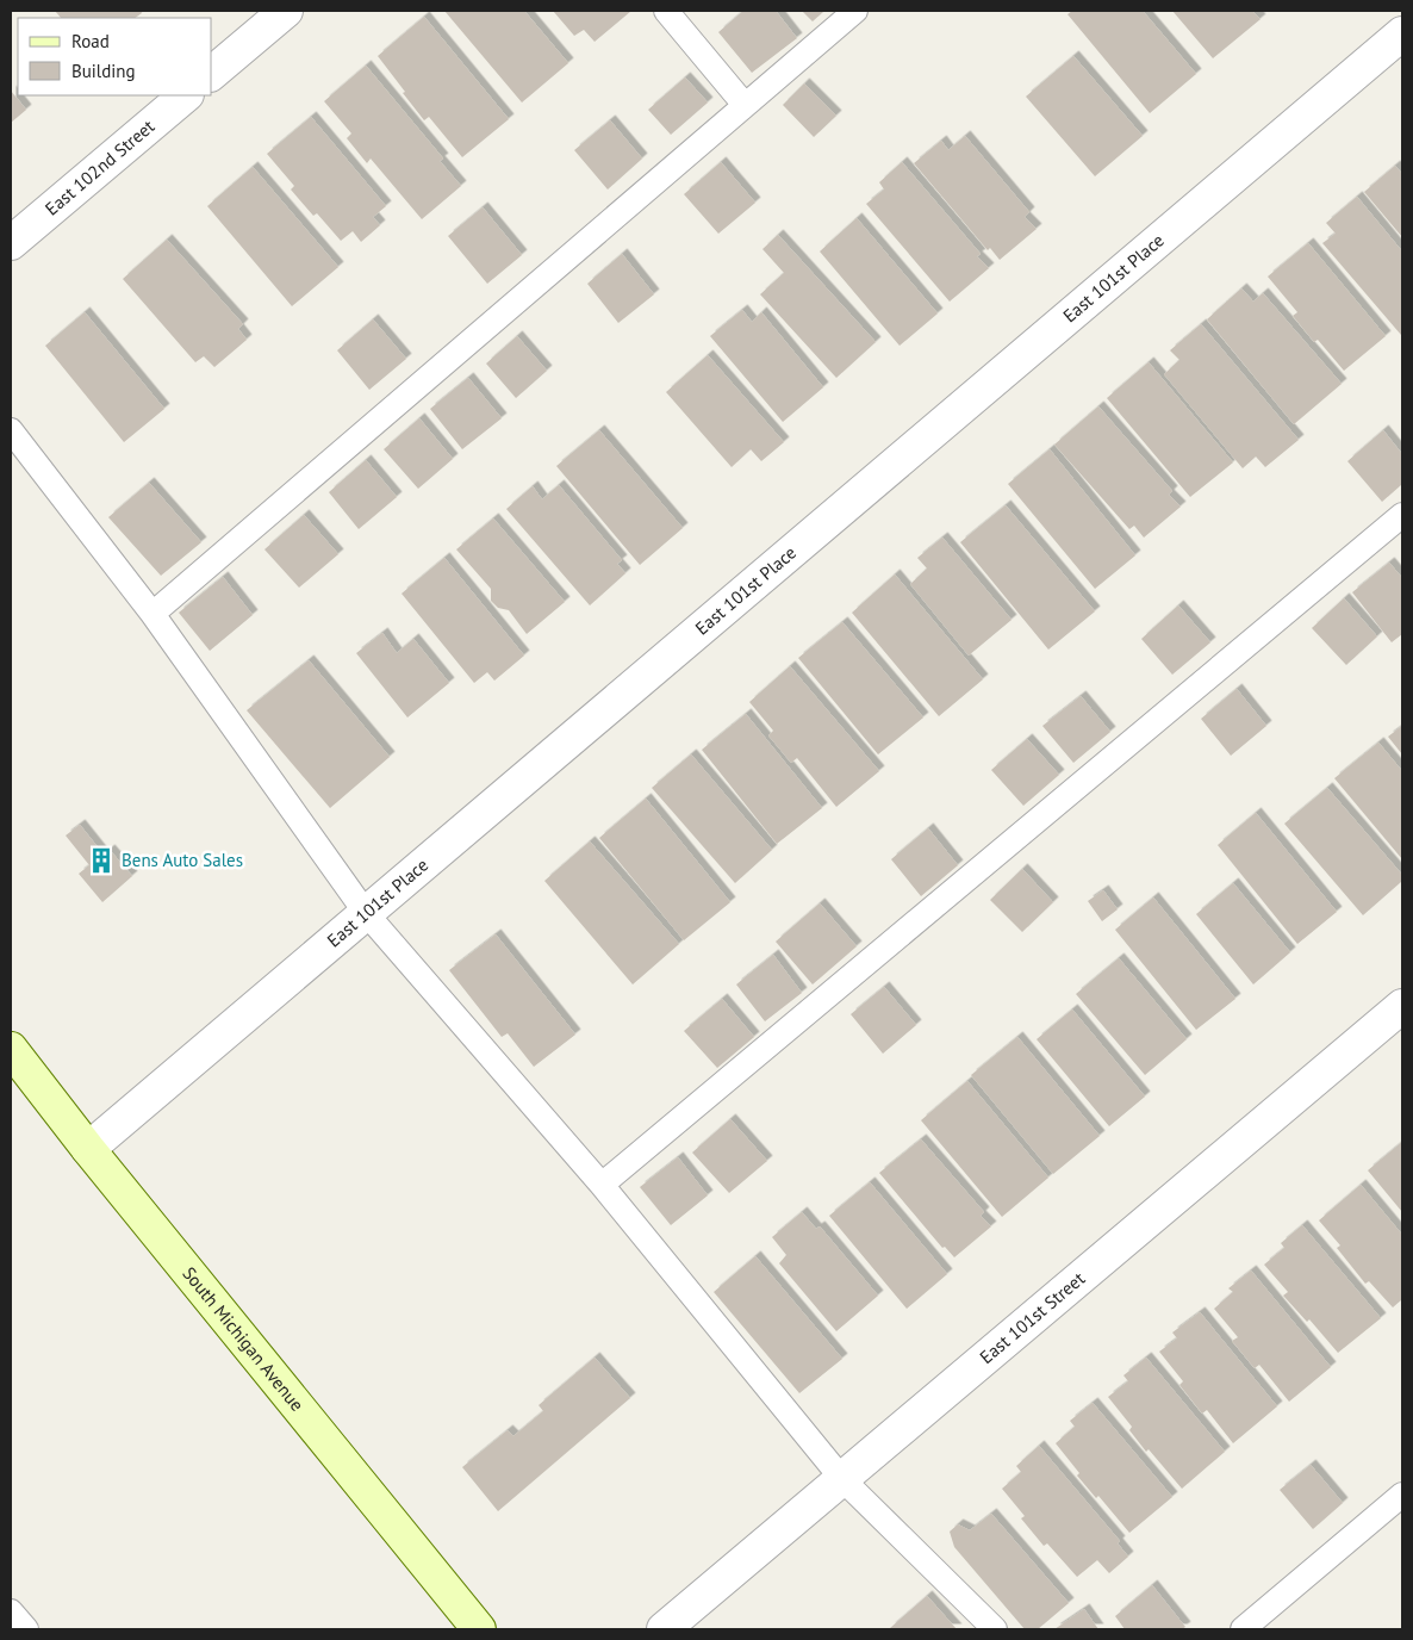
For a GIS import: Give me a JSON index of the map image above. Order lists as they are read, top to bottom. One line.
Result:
{"streets":{"main road":["South Michigan Avenue"],"street":["East 102nd Street","East 101st Place","East 101st Street"]},"crossings":[["East 101st Place","South Michigan Avenue"]],"places":{"building":["Bens Auto Sales"]},"legend":["Road","Building"]}
